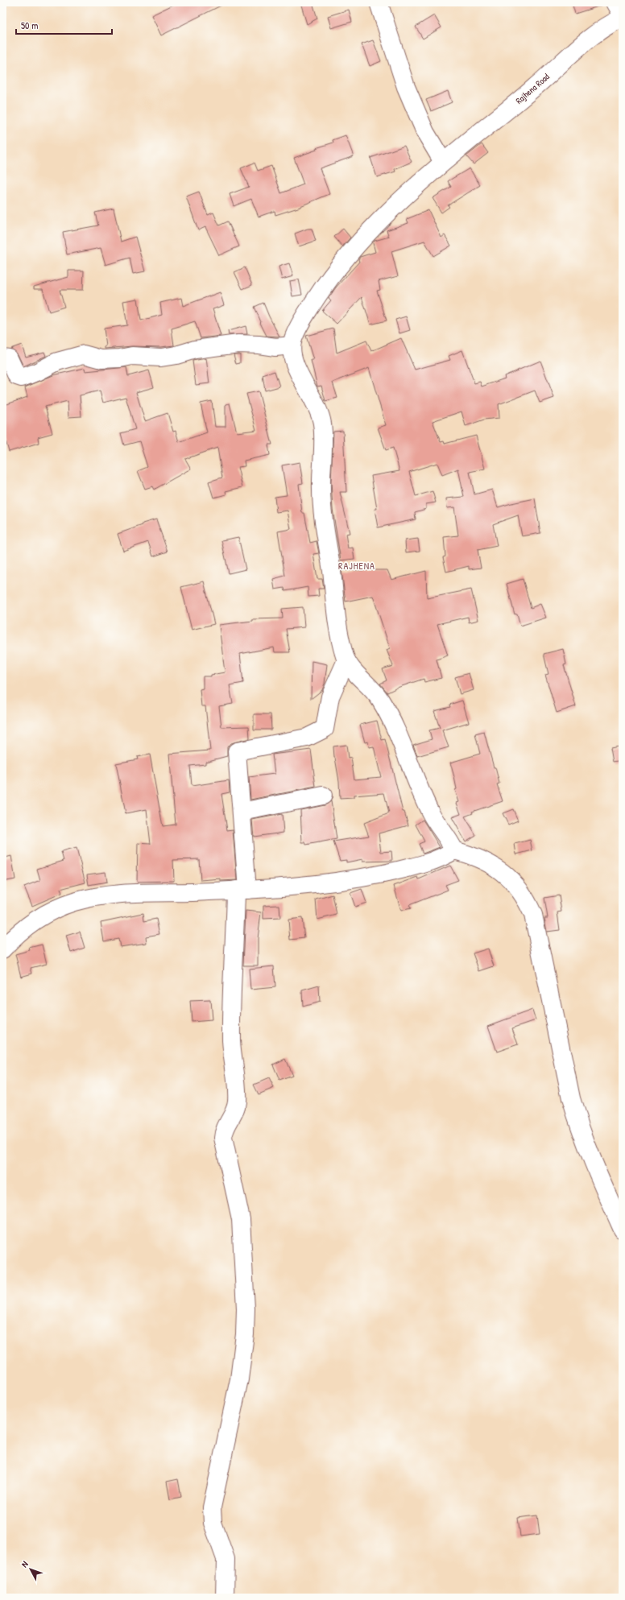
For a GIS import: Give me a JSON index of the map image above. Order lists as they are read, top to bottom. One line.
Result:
{"streets":{"street":["Rajhena Road"]},"districts":["RAJHENA"],"scale_bar":"50 m","north":"top left"}
